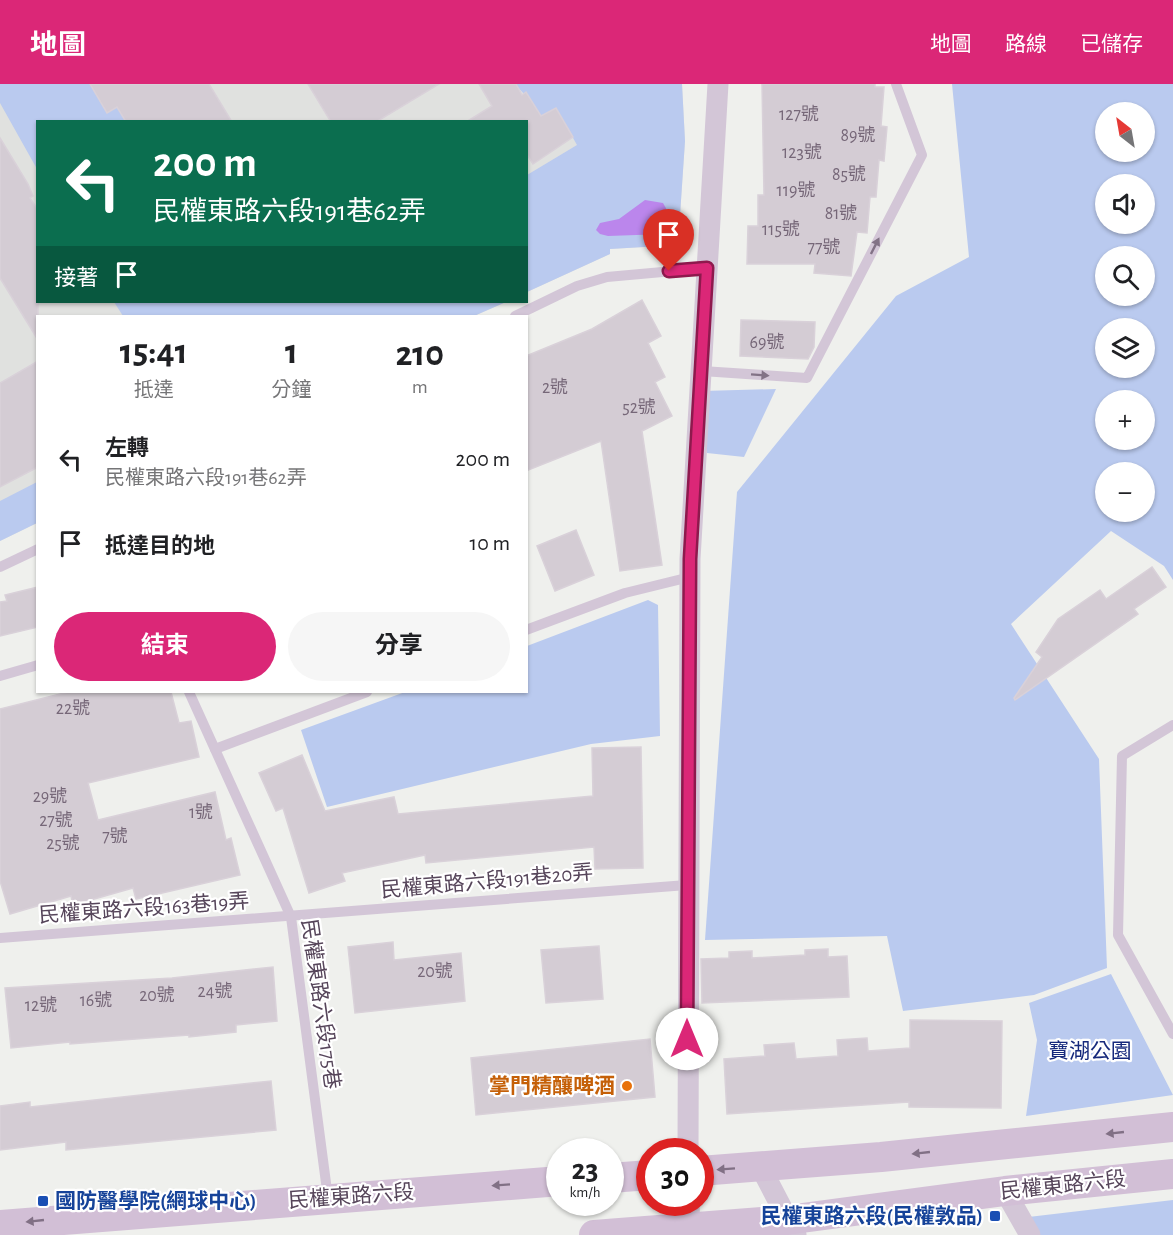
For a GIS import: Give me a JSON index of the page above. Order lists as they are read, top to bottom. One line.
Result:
{"streets":{"main road":["民權東路六段"],"lane":["民權東路六段191巷20弄","民權東路六段163巷19弄","民權東路六段175巷"]},"crossings":[["民權東路六段191巷20弄","民權東路六段163巷19弄"],["民權東路六段191巷20弄","民權東路六段175巷"],["民權東路六段163巷19弄","民權東路六段175巷"],["民權東路六段175巷","民權東路六段"]],"one_way":["民權東路六段"],"parks":["寶湖公園"],"places":{"other":["掌門精釀啤酒"],"transit":["國防醫學院(網球中心)","民權東路六段(民權敦品)"]},"house_numbers":["127號","89號","123號","85號","119號","81號","115號","77號","69號","2號","52號","22號","29號","1號","27號","7號","25號","20號","24號","20號","16號","12號"],"north":"top left","page":{"header":"地圖","nav":["地圖","路線","已儲存"],"map_buttons":["+","−"],"turn":["200 m","民權東路六段191巷62弄"],"then":"接著","eta":["15:41","抵達","1","分鐘","210","m"],"list":[{"name":"左轉","note":"民權東路六段191巷62弄","value":"200 m"},{"name":"抵達目的地","value":"10 m"}],"buttons":["結束","分享"],"speed":"23 km/h","limit":"30"}}
